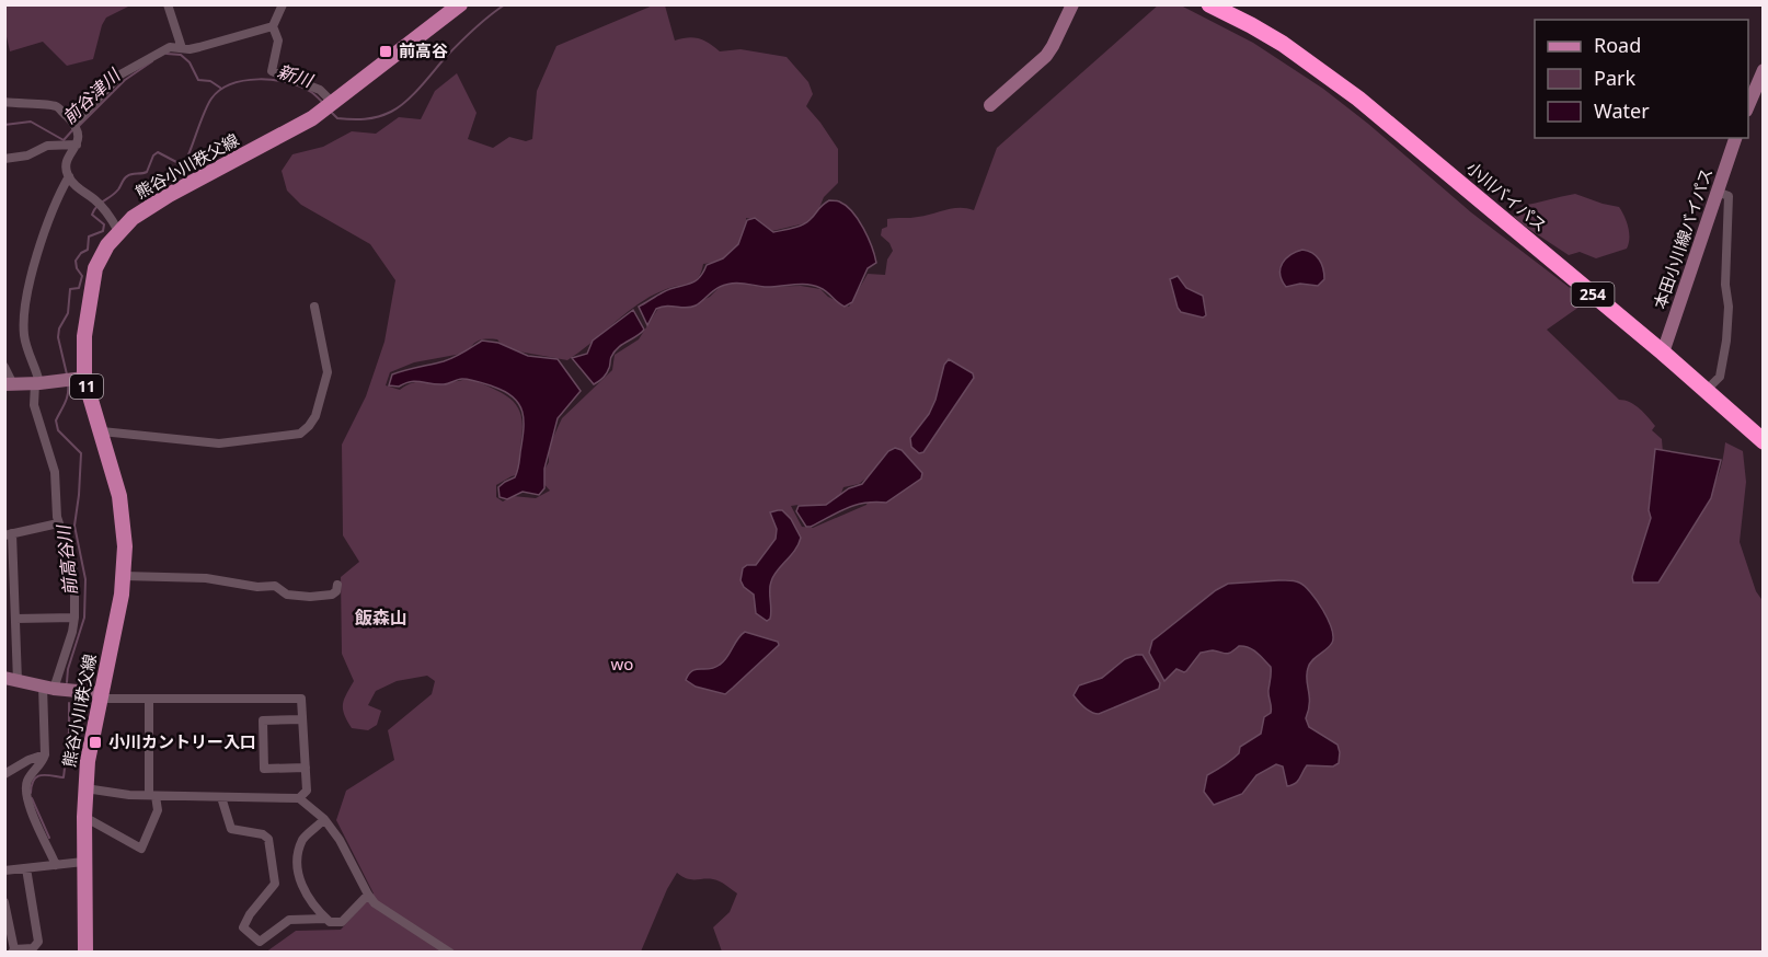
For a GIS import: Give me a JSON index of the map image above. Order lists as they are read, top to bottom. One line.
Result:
{"streets":{"highway":["小川バイパス","254"],"main road":["熊谷小川秩父線","11"],"street":["本田小川線バイパス"]},"crossings":[["小川バイパス","本田小川線バイパス"]],"districts":["飯森山"],"water":["新川","前谷津川","前高谷川"],"parks":["wo"],"places":{"transit":["前高谷","小川カントリー入口"]},"legend":["Road","Park","Water"]}
